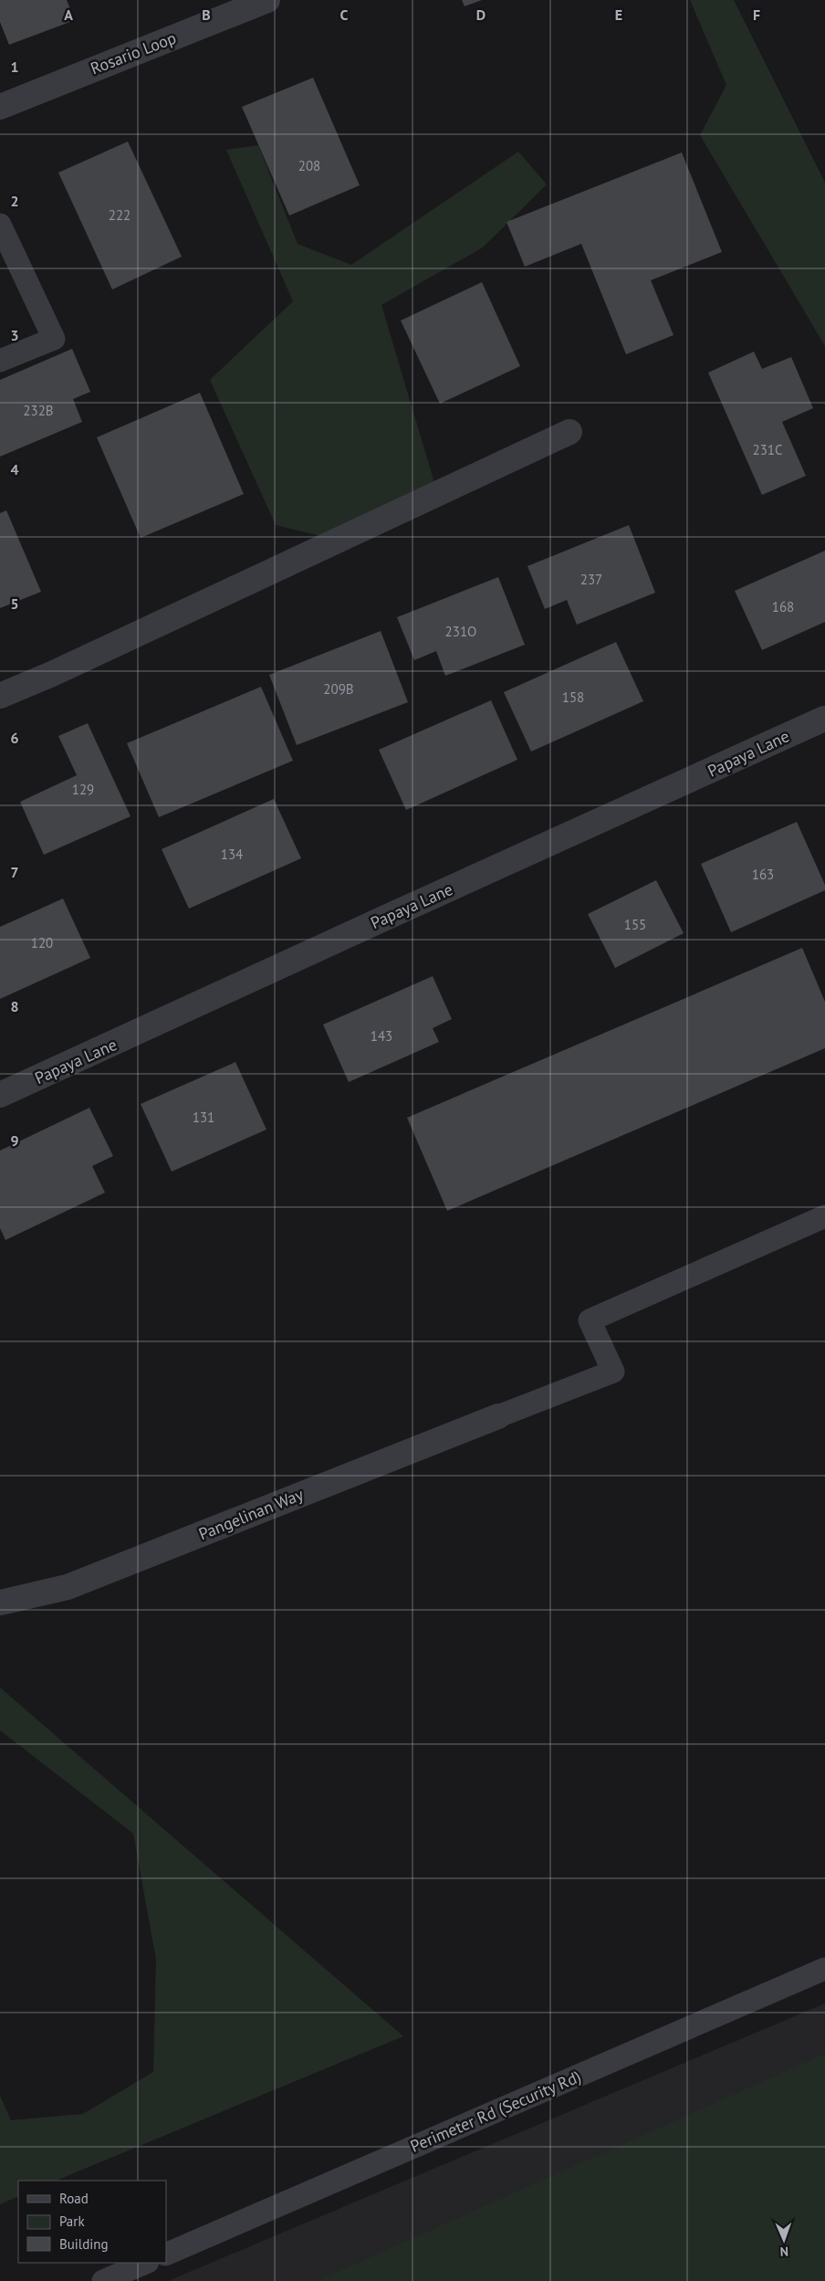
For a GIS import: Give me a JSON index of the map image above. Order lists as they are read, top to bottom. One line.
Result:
{"streets":{"street":["Rosario Loop","Papaya Lane","Pangelinan Way"],"lane":["Perimeter Rd (Security Rd)"]},"house_numbers":["208","222","232B","231C","237","168","231O","209B","158","129","134","163","155","120","143","131"],"legend":["Road","Park","Building"],"north":"bottom","grid":{"columns":["A","B","C","D","E","F"],"rows":["1","2","3","4","5","6","7","8","9"]}}
